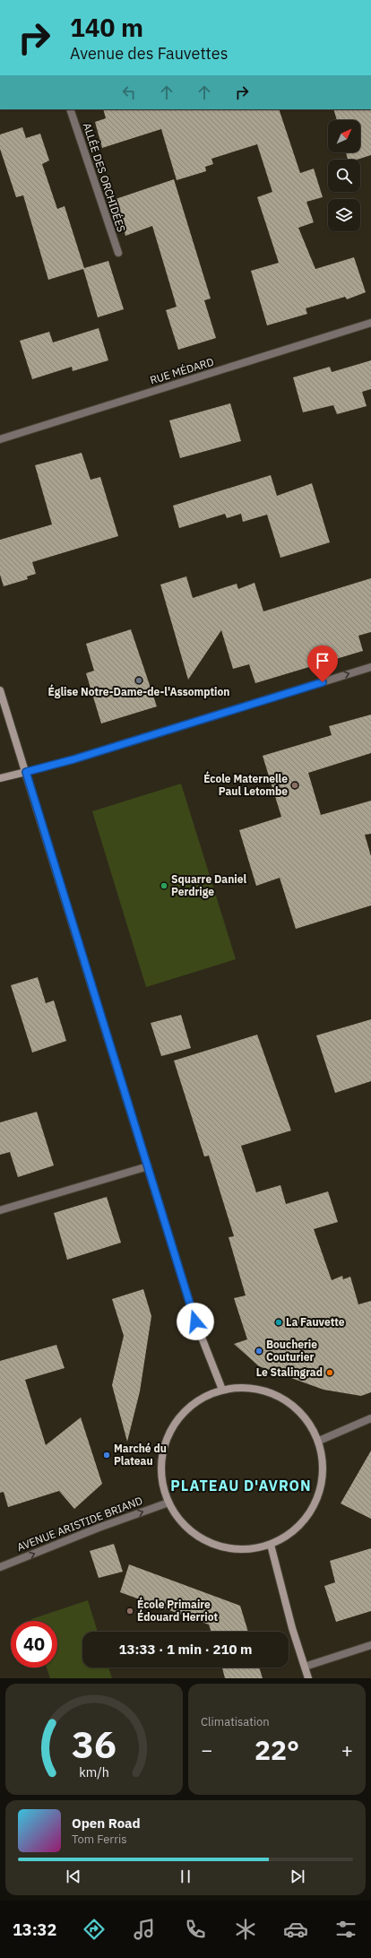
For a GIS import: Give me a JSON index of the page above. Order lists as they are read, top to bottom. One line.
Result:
{"streets":{"street":["ALLÉE DES ORCHIDÉES","RUE MÉDARD","AVENUE ARISTIDE BRIAND"]},"one_way":["AVENUE ARISTIDE BRIAND"],"districts":["PLATEAU D'AVRON"],"places":["Église Notre-Dame-de-l'Assomption","École Maternelle Paul Letombe","Squarre Daniel Perdrige","La Fauvette","Boucherie Couturier","Le Stalingrad","Marché du Plateau","École Primaire Édouard Herriot"],"north":"top right","page":{"turn":["140 m","Avenue des Fauvettes"],"limit":"40","trip":"13:33 · 1 min · 210 m","tile":"Climatisation","heat":["−","22°","+"],"song":["Open Road","Tom Ferris"],"tabs":"13:32","gauge":["36","km/h"]}}
